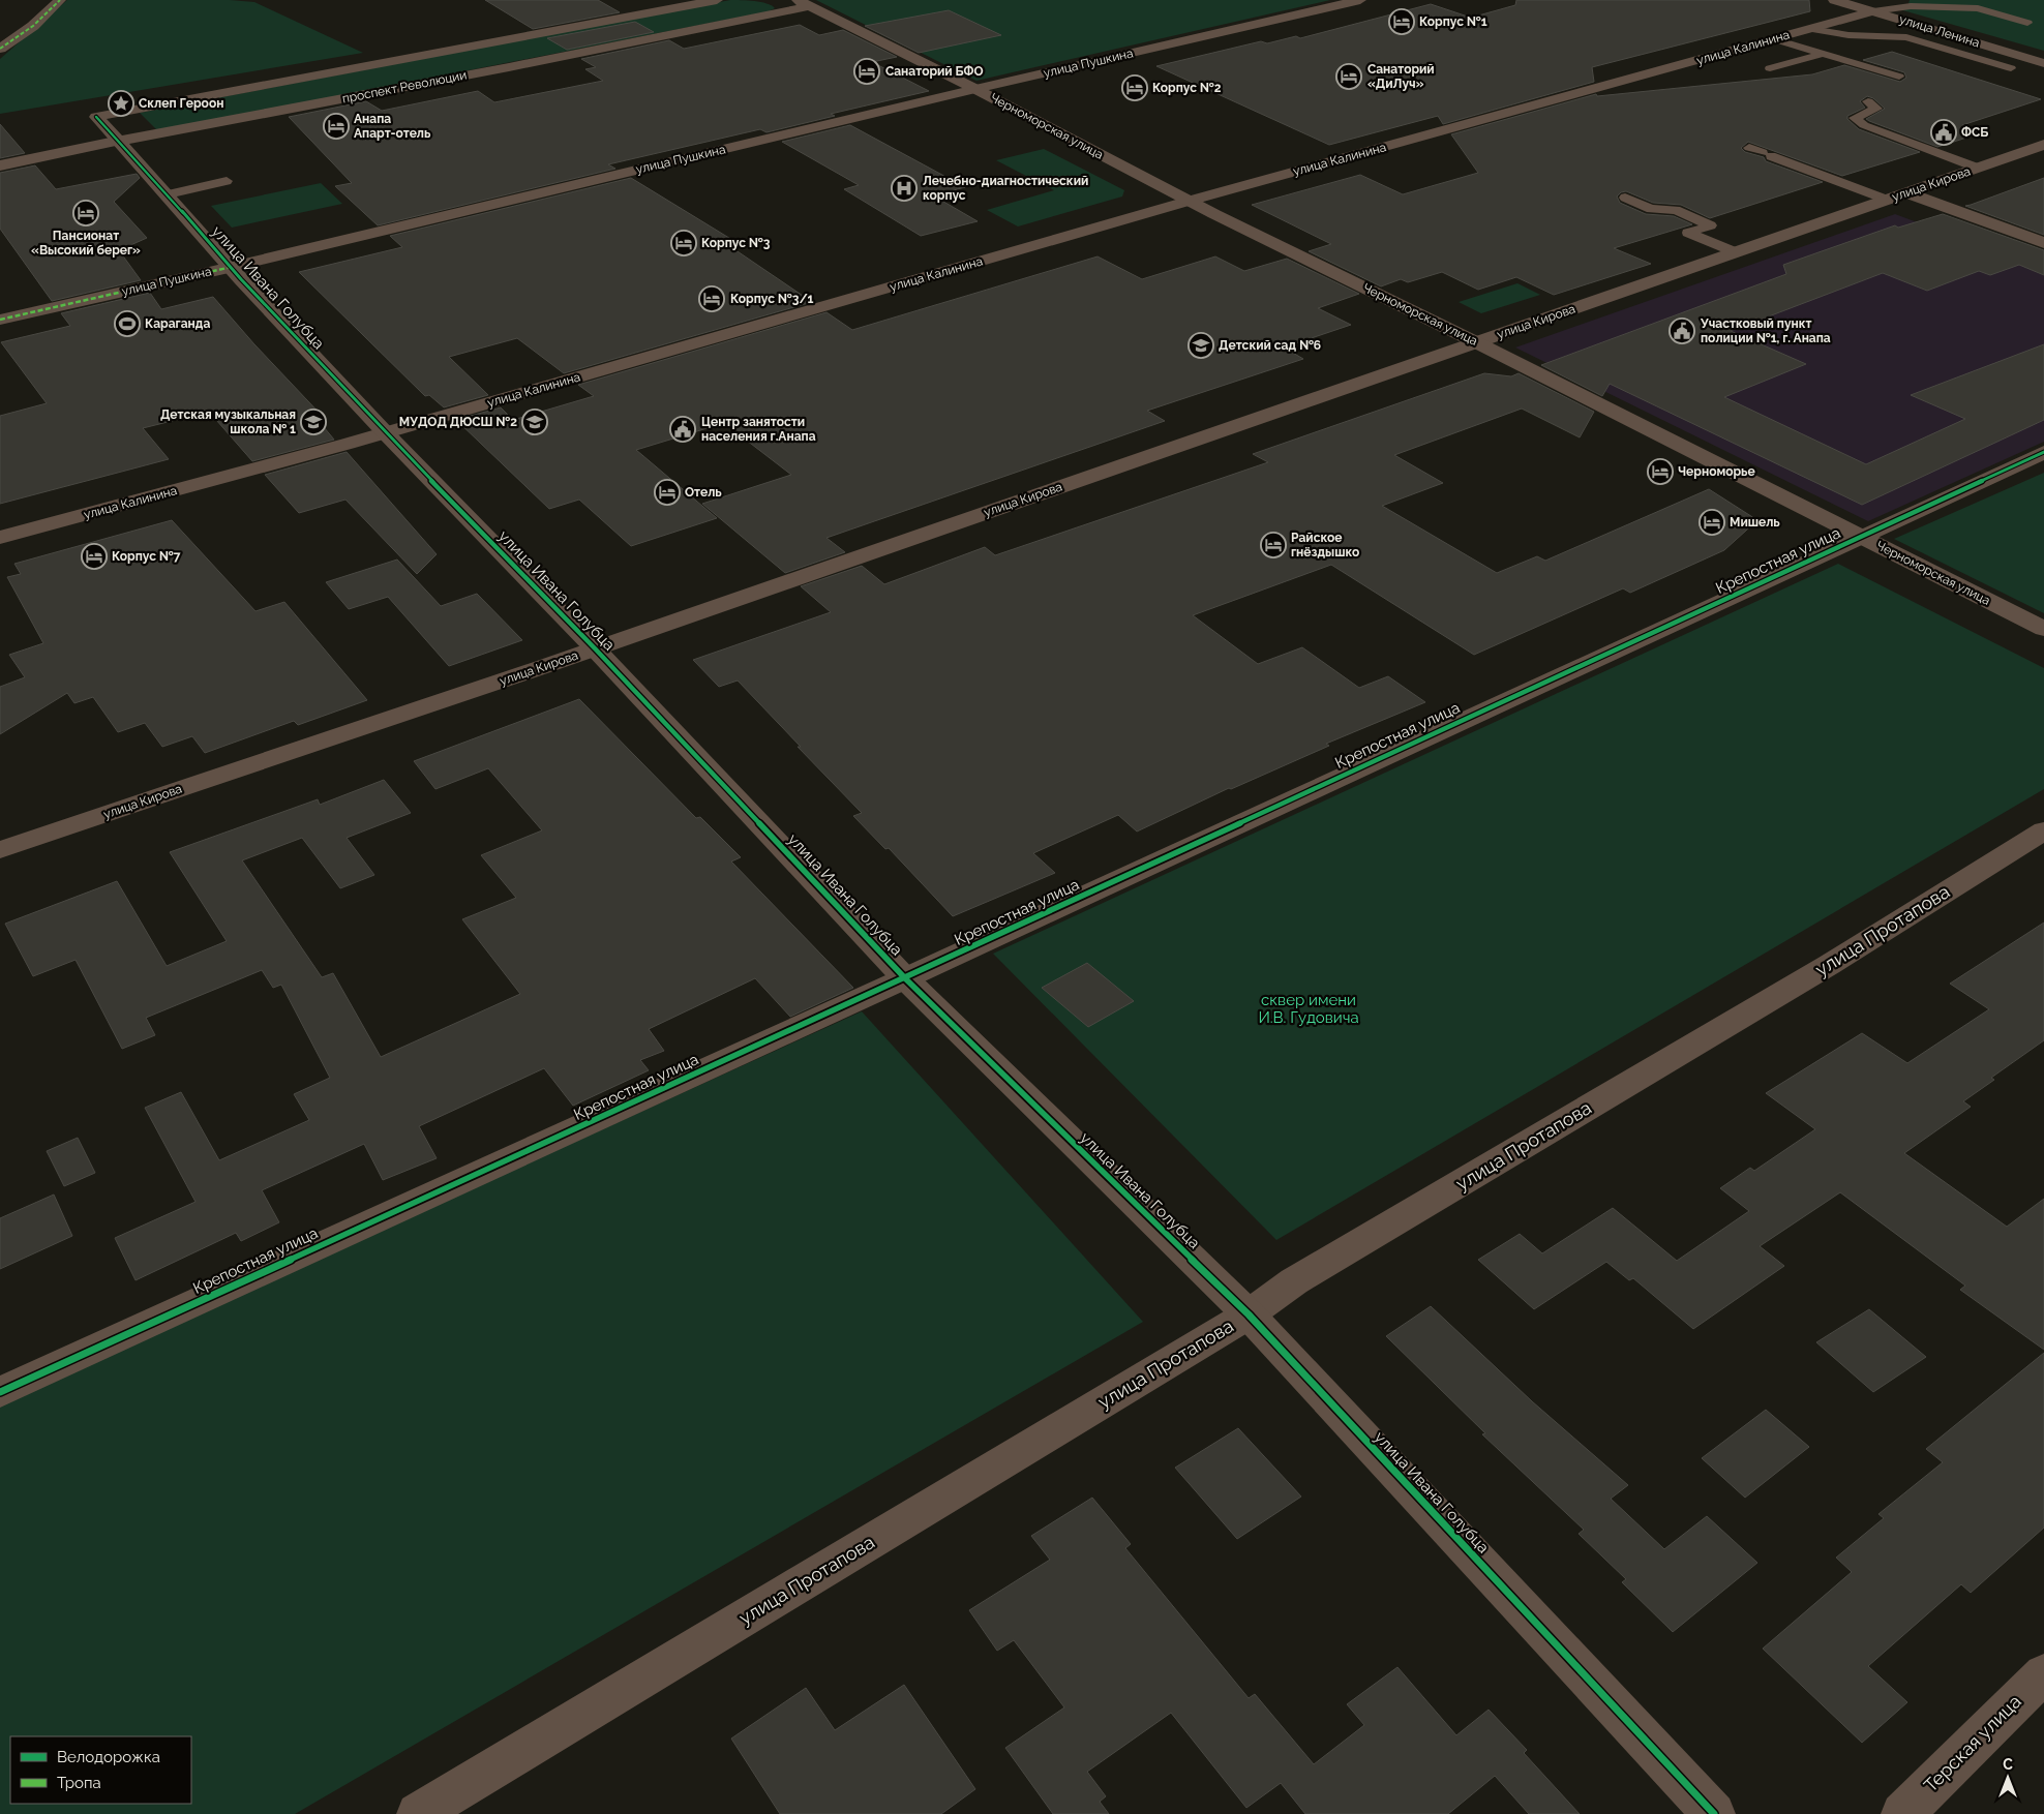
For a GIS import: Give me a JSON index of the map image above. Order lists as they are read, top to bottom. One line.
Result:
{"streets":{"street":["улица Ленина","улица Калинина","улица Пушкина","проспект Революции","Черноморская улица","улица Кирова","улица Ивана Голубца","Крепостная улица","улица Протапова","Терская улица"]},"crossings":[["улица Ленина","улица Калинина"],["улица Калинина","Черноморская улица"],["улица Калинина","улица Ивана Голубца"],["улица Пушкина","Черноморская улица"],["улица Пушкина","улица Ивана Голубца"],["проспект Революции","Черноморская улица"],["проспект Революции","улица Ивана Голубца"],["Черноморская улица","улица Кирова"],["Черноморская улица","Крепостная улица"],["улица Кирова","улица Ивана Голубца"],["улица Ивана Голубца","Крепостная улица"],["улица Ивана Голубца","улица Протапова"]],"parks":["сквер имени И.В. Гудовича"],"places":{"hotel":["Корпус №1","Санаторий БФО","Санаторий «ДиЛуч»","Корпус №2","Анапа Апарт-отель","Пансионат «Высокий берег»","Корпус №3","Корпус №3/1","Черноморье","Отель","Мишель","Райское гнёздышко","Корпус №7"],"place":["Склеп Героон"],"public building":["ФСБ","Участковый пункт полиции №1, г. Анапа","Центр занятости населения г.Анапа"],"hospital":["Лечебно-диагностический корпус"],"sports":["Караганда"],"school or university":["Детский сад №6","Детская музыкальная школа № 1","МУДОД ДЮСШ №2"]},"legend":["Велодорожка","Тропа"],"north":"top"}
